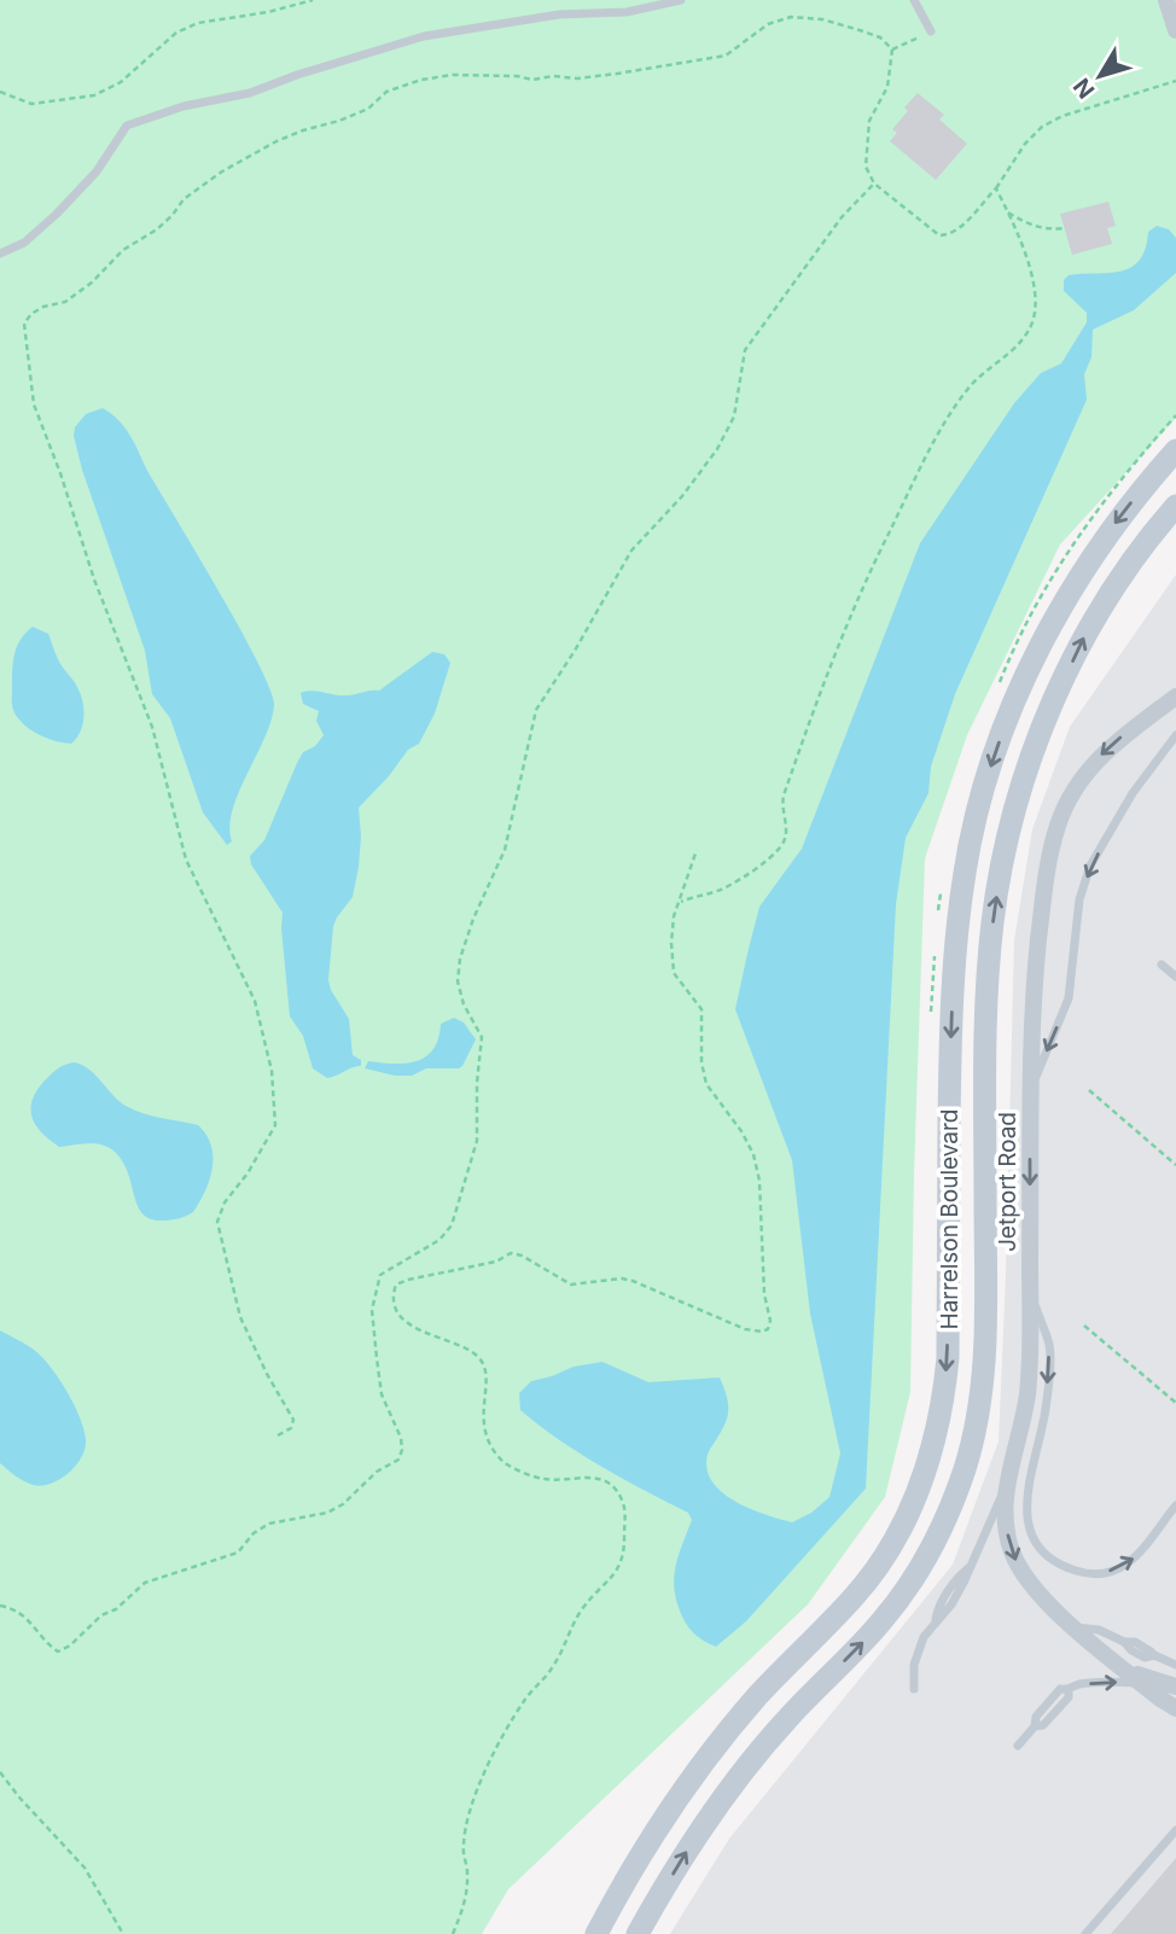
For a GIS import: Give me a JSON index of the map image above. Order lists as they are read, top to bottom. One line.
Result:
{"streets":{"main road":["Harrelson Boulevard"],"street":["Jetport Road"]},"one_way":["Jetport Road"],"north":"bottom left"}
